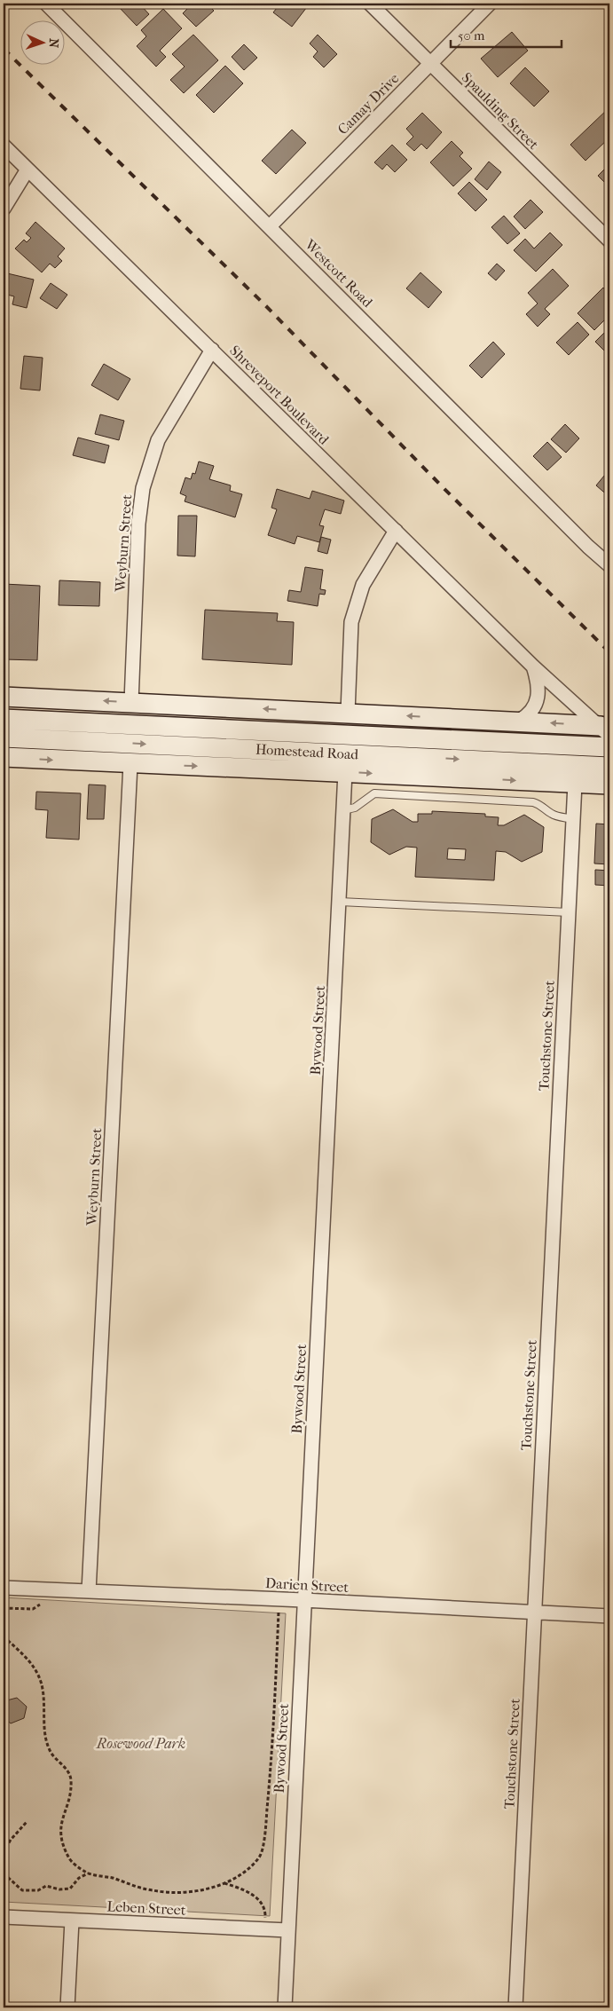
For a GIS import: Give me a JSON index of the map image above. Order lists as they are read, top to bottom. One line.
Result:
{"streets":{"main road":["Homestead Road"],"street":["Camay Drive","Spaulding Street","Westcott Road","Shreveport Boulevard","Weyburn Street","Bywood Street","Touchstone Street","Darien Street","Leben Street"]},"crossings":[["Camay Drive","Spaulding Street"],["Camay Drive","Westcott Road"],["Shreveport Boulevard","Weyburn Street"],["Weyburn Street","Darien Street"],["Homestead Road","Bywood Street"],["Bywood Street","Darien Street"],["Bywood Street","Leben Street"],["Touchstone Street","Darien Street"]],"parks":["Rosewood Park"],"scale_bar":"50 m","north":"right"}
